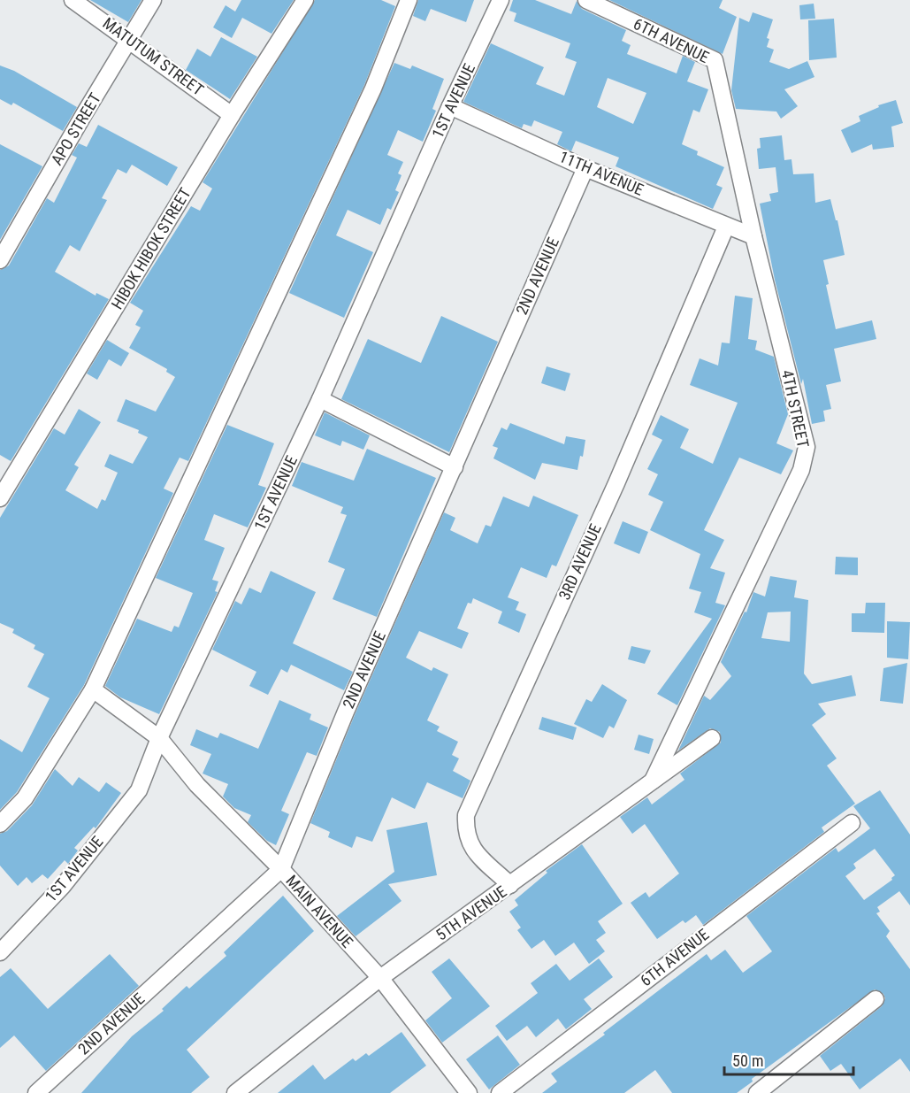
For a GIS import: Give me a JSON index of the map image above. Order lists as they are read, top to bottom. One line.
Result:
{"streets":{"street":["6TH AVENUE","MATUTUM STREET","1ST AVENUE","APO STREET","11TH AVENUE","HIBOK HIBOK STREET","2ND AVENUE","4TH STREET","3RD AVENUE","MAIN AVENUE","5TH AVENUE"]},"crossings":[["6TH AVENUE","4TH STREET"],["MATUTUM STREET","APO STREET"],["MATUTUM STREET","HIBOK HIBOK STREET"],["1ST AVENUE","11TH AVENUE"],["1ST AVENUE","MAIN AVENUE"],["11TH AVENUE","2ND AVENUE"],["11TH AVENUE","4TH STREET"],["11TH AVENUE","3RD AVENUE"],["2ND AVENUE","MAIN AVENUE"],["4TH STREET","5TH AVENUE"],["3RD AVENUE","5TH AVENUE"],["MAIN AVENUE","5TH AVENUE"]],"scale_bar":"50 m"}
